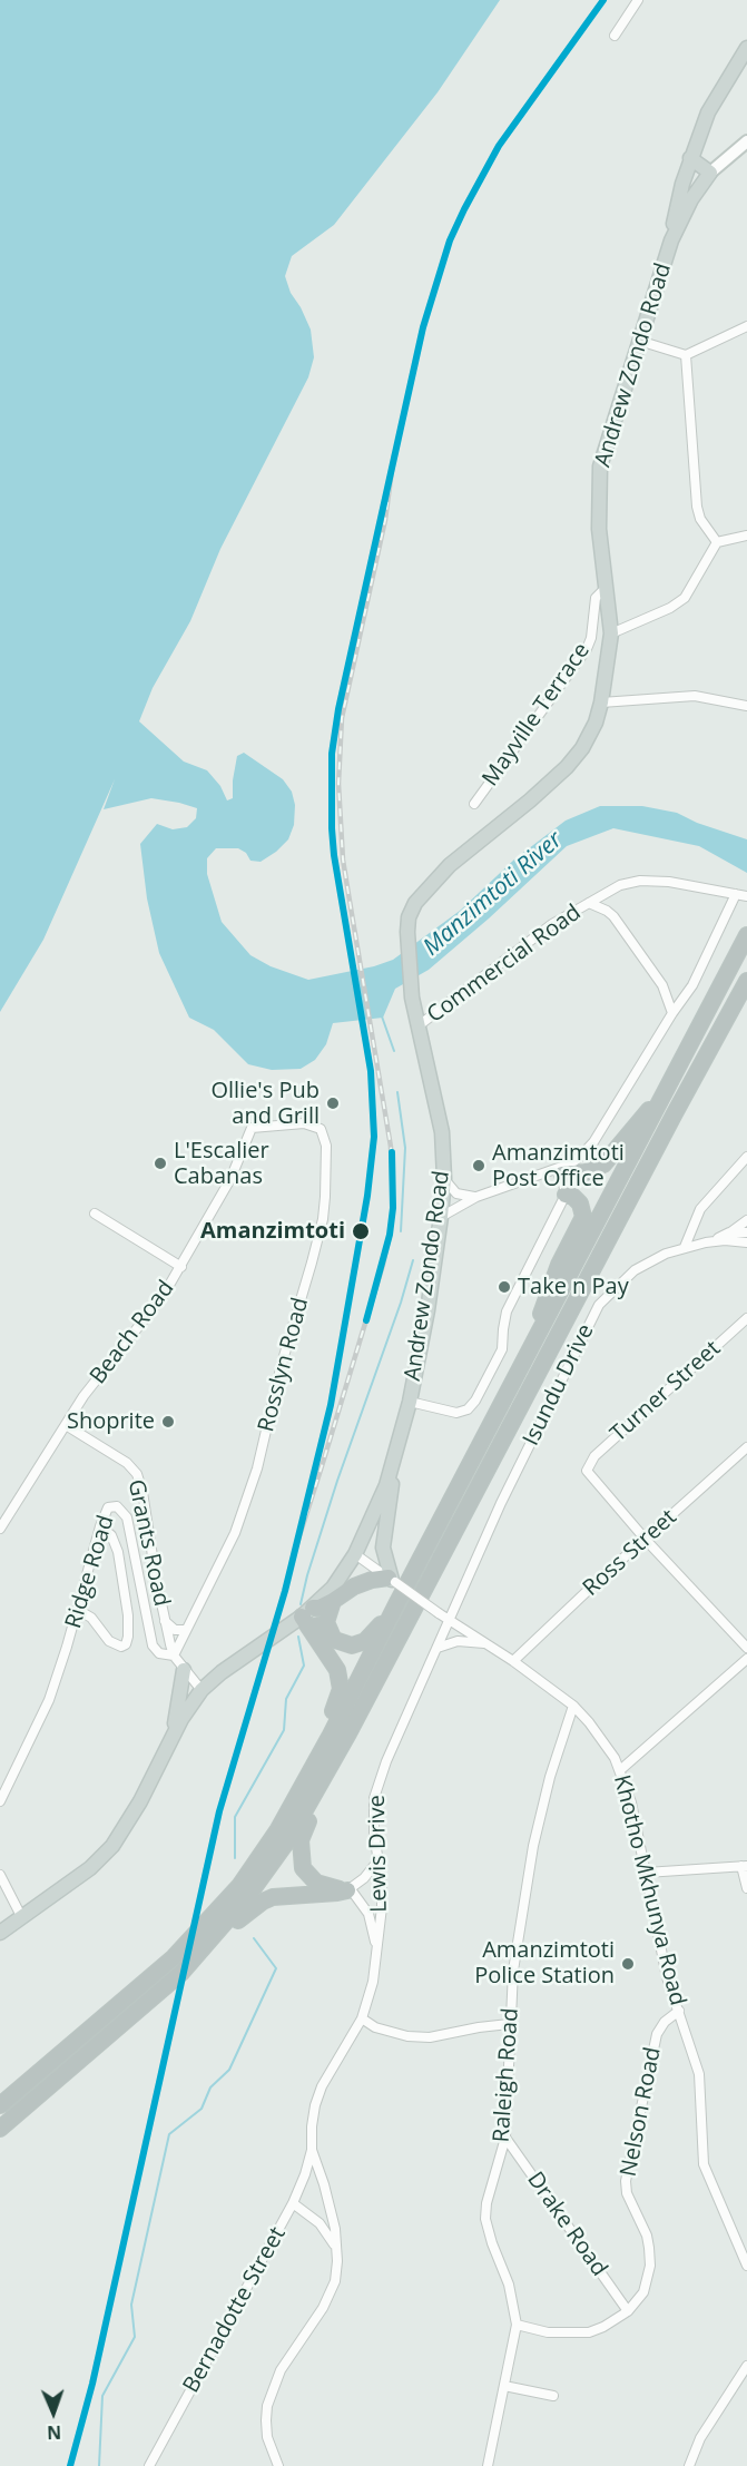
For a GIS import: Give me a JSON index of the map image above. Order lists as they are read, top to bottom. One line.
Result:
{"streets":{"main road":["Andrew Zondo Road"],"street":["Mayville Terrace","Commercial Road","Beach Road","Rosslyn Road","Isundu Drive","Turner Street","Grants Road","Ross Street","Ridge Road","Lewis Drive","Khotho Mkhunya Road","Raleigh Road","Nelson Road","Drake Road","Bernadotte Street"]},"crossings":[["Andrew Zondo Road","Mayville Terrace"],["Andrew Zondo Road","Commercial Road"],["Andrew Zondo Road","Khotho Mkhunya Road"],["Beach Road","Rosslyn Road"],["Beach Road","Grants Road"],["Rosslyn Road","Grants Road"],["Rosslyn Road","Ridge Road"],["Isundu Drive","Lewis Drive"],["Isundu Drive","Khotho Mkhunya Road"],["Turner Street","Ross Street"],["Grants Road","Ridge Road"],["Ross Street","Khotho Mkhunya Road"],["Lewis Drive","Khotho Mkhunya Road"],["Lewis Drive","Bernadotte Street"],["Khotho Mkhunya Road","Raleigh Road"],["Khotho Mkhunya Road","Nelson Road"],["Raleigh Road","Nelson Road"],["Raleigh Road","Drake Road"],["Nelson Road","Drake Road"]],"water":["Manzimtoti River"],"places":["Ollie's Pub and Grill","L'Escalier Cabanas","Amanzimtoti Post Office","Amanzimtoti","Take n Pay","Shoprite","Amanzimtoti Police Station"],"north":"bottom"}
